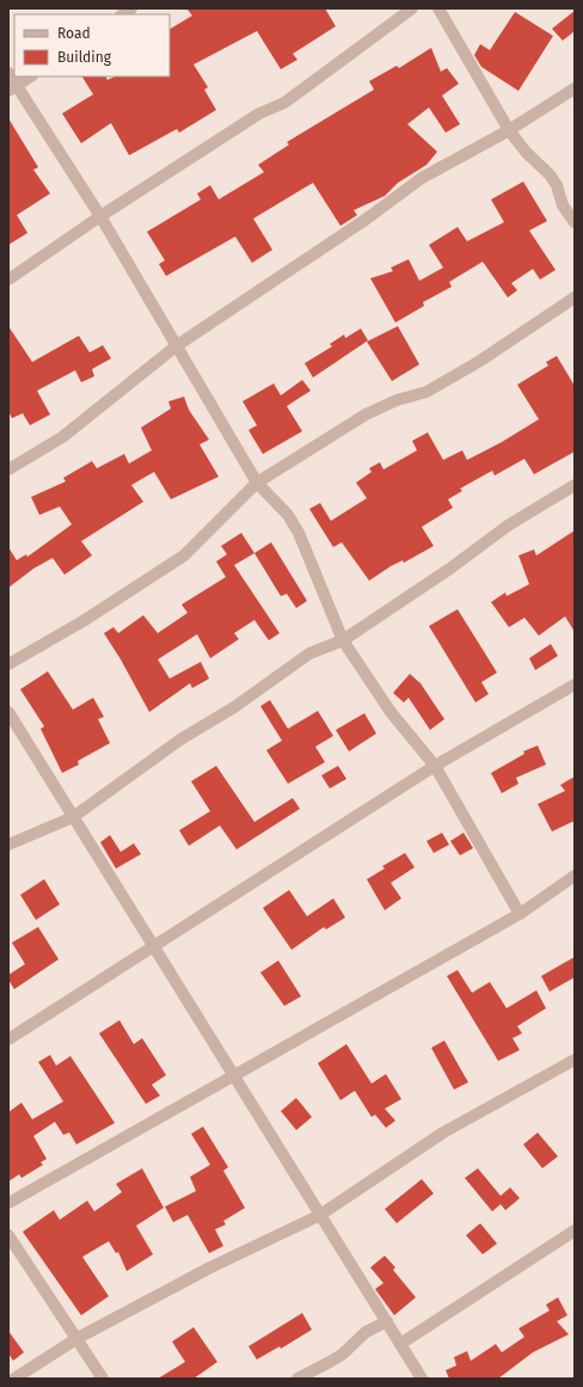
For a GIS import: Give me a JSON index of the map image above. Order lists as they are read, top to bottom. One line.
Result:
{"legend":["Road","Building"]}
